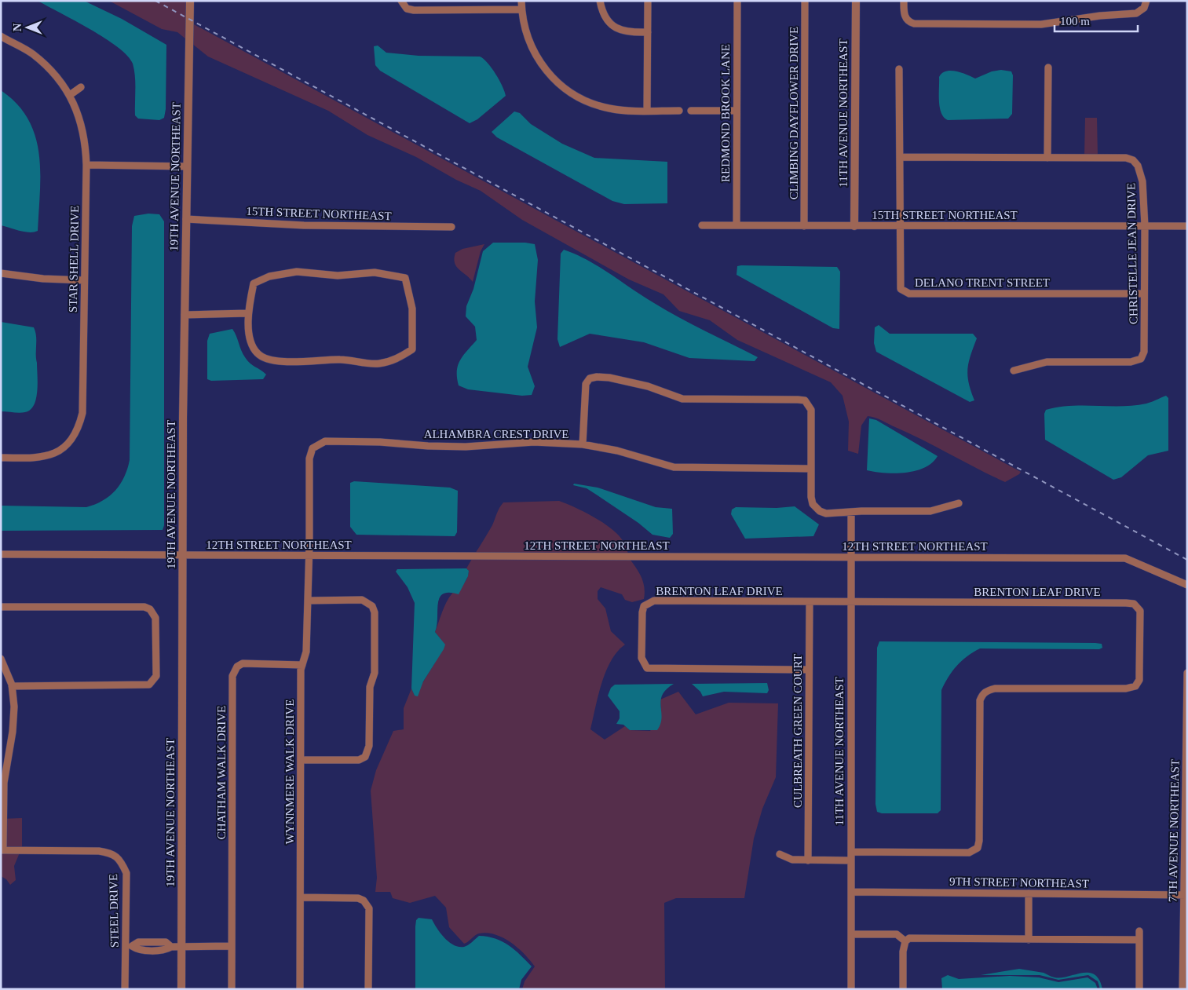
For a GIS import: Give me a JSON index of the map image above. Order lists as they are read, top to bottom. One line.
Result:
{"streets":{"street":["REDMOND BROOK LANE","CLIMBING DAYFLOWER DRIVE","11TH AVENUE NORTHEAST","19TH AVENUE NORTHEAST","15TH STREET NORTHEAST","CHRISTELLE JEAN DRIVE","STAR SHELL DRIVE","DELANO TRENT STREET","ALHAMBRA CREST DRIVE","12TH STREET NORTHEAST","BRENTON LEAF DRIVE","CULBREATH GREEN COURT","WYNNMERE WALK DRIVE","CHATHAM WALK DRIVE","7TH AVENUE NORTHEAST","9TH STREET NORTHEAST","STEEL DRIVE"]},"crossings":[["REDMOND BROOK LANE","15TH STREET NORTHEAST"],["CLIMBING DAYFLOWER DRIVE","15TH STREET NORTHEAST"],["11TH AVENUE NORTHEAST","15TH STREET NORTHEAST"],["11TH AVENUE NORTHEAST","12TH STREET NORTHEAST"],["11TH AVENUE NORTHEAST","BRENTON LEAF DRIVE"],["11TH AVENUE NORTHEAST","9TH STREET NORTHEAST"],["19TH AVENUE NORTHEAST","15TH STREET NORTHEAST"],["19TH AVENUE NORTHEAST","12TH STREET NORTHEAST"],["15TH STREET NORTHEAST","CHRISTELLE JEAN DRIVE"],["15TH STREET NORTHEAST","DELANO TRENT STREET"],["CHRISTELLE JEAN DRIVE","DELANO TRENT STREET"],["ALHAMBRA CREST DRIVE","12TH STREET NORTHEAST"],["ALHAMBRA CREST DRIVE","WYNNMERE WALK DRIVE"],["12TH STREET NORTHEAST","WYNNMERE WALK DRIVE"],["BRENTON LEAF DRIVE","CULBREATH GREEN COURT"],["WYNNMERE WALK DRIVE","CHATHAM WALK DRIVE"],["7TH AVENUE NORTHEAST","9TH STREET NORTHEAST"]],"scale_bar":"100 m","north":"left"}
